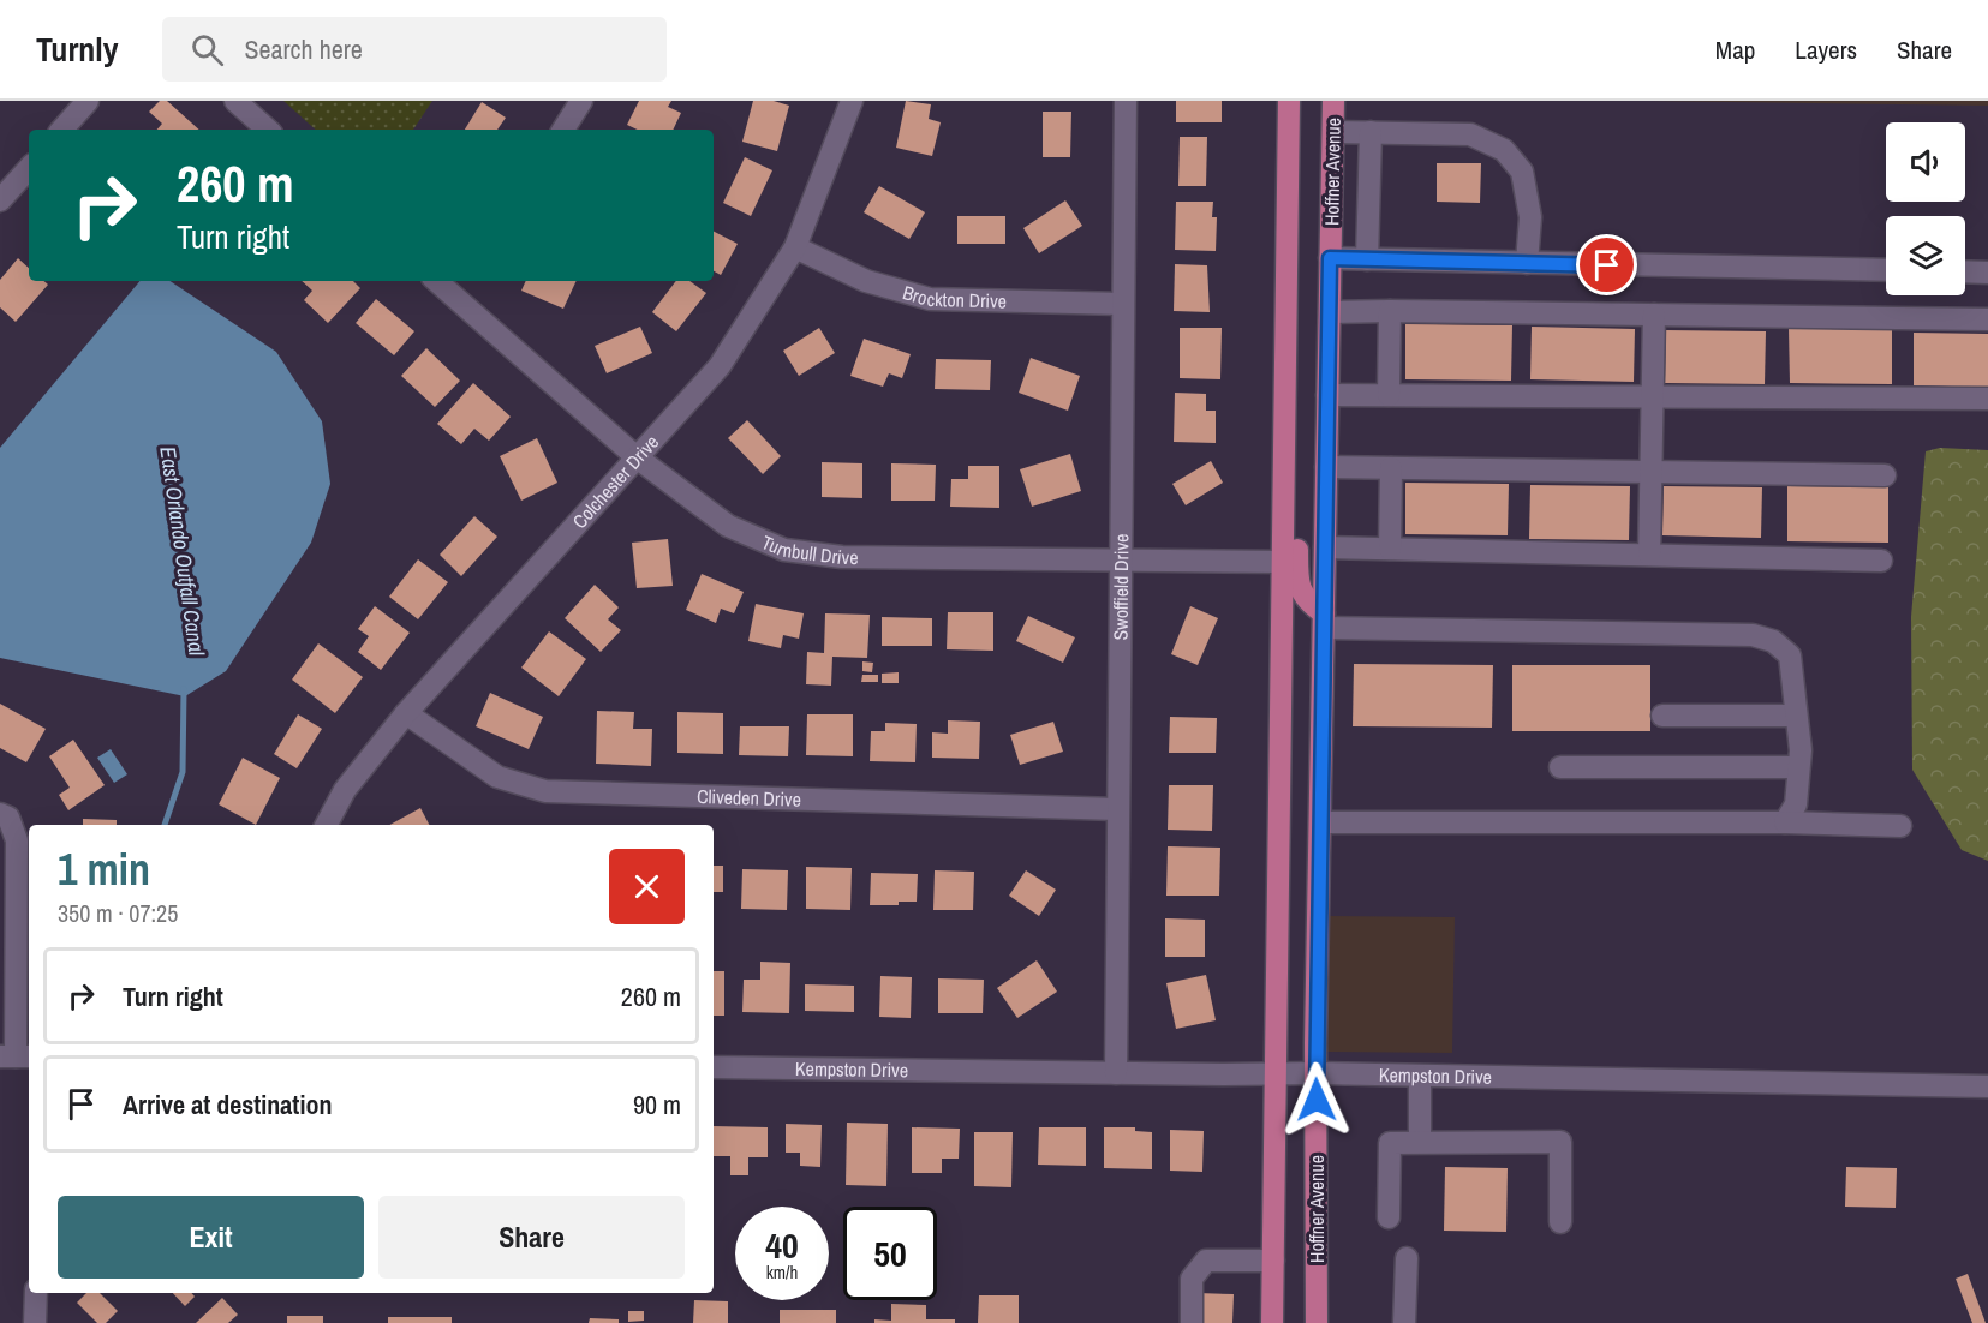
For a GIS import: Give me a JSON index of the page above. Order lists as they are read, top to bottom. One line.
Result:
{"streets":{"main road":["Hoffner Avenue"],"street":["Brockton Drive","Colchester Drive","Turnbull Drive","Swoffield Drive","Cliveden Drive","Kempston Drive"]},"crossings":[["Hoffner Avenue","Kempston Drive"],["Brockton Drive","Colchester Drive"],["Brockton Drive","Swoffield Drive"],["Colchester Drive","Turnbull Drive"],["Colchester Drive","Cliveden Drive"],["Turnbull Drive","Swoffield Drive"],["Swoffield Drive","Cliveden Drive"],["Swoffield Drive","Kempston Drive"]],"water":["East Orlando Outfall Canal"],"page":{"header":"Turnly","search":"Search here","nav":["Map","Layers","Share"],"turn":["260 m","Turn right"],"heading":["1 min","350 m · 07:25"],"list":[{"name":"Turn right","value":"260 m"},{"name":"Arrive at destination","value":"90 m"}],"buttons":["Exit","Share"],"speed":"40 km/h","limit":"50"}}
